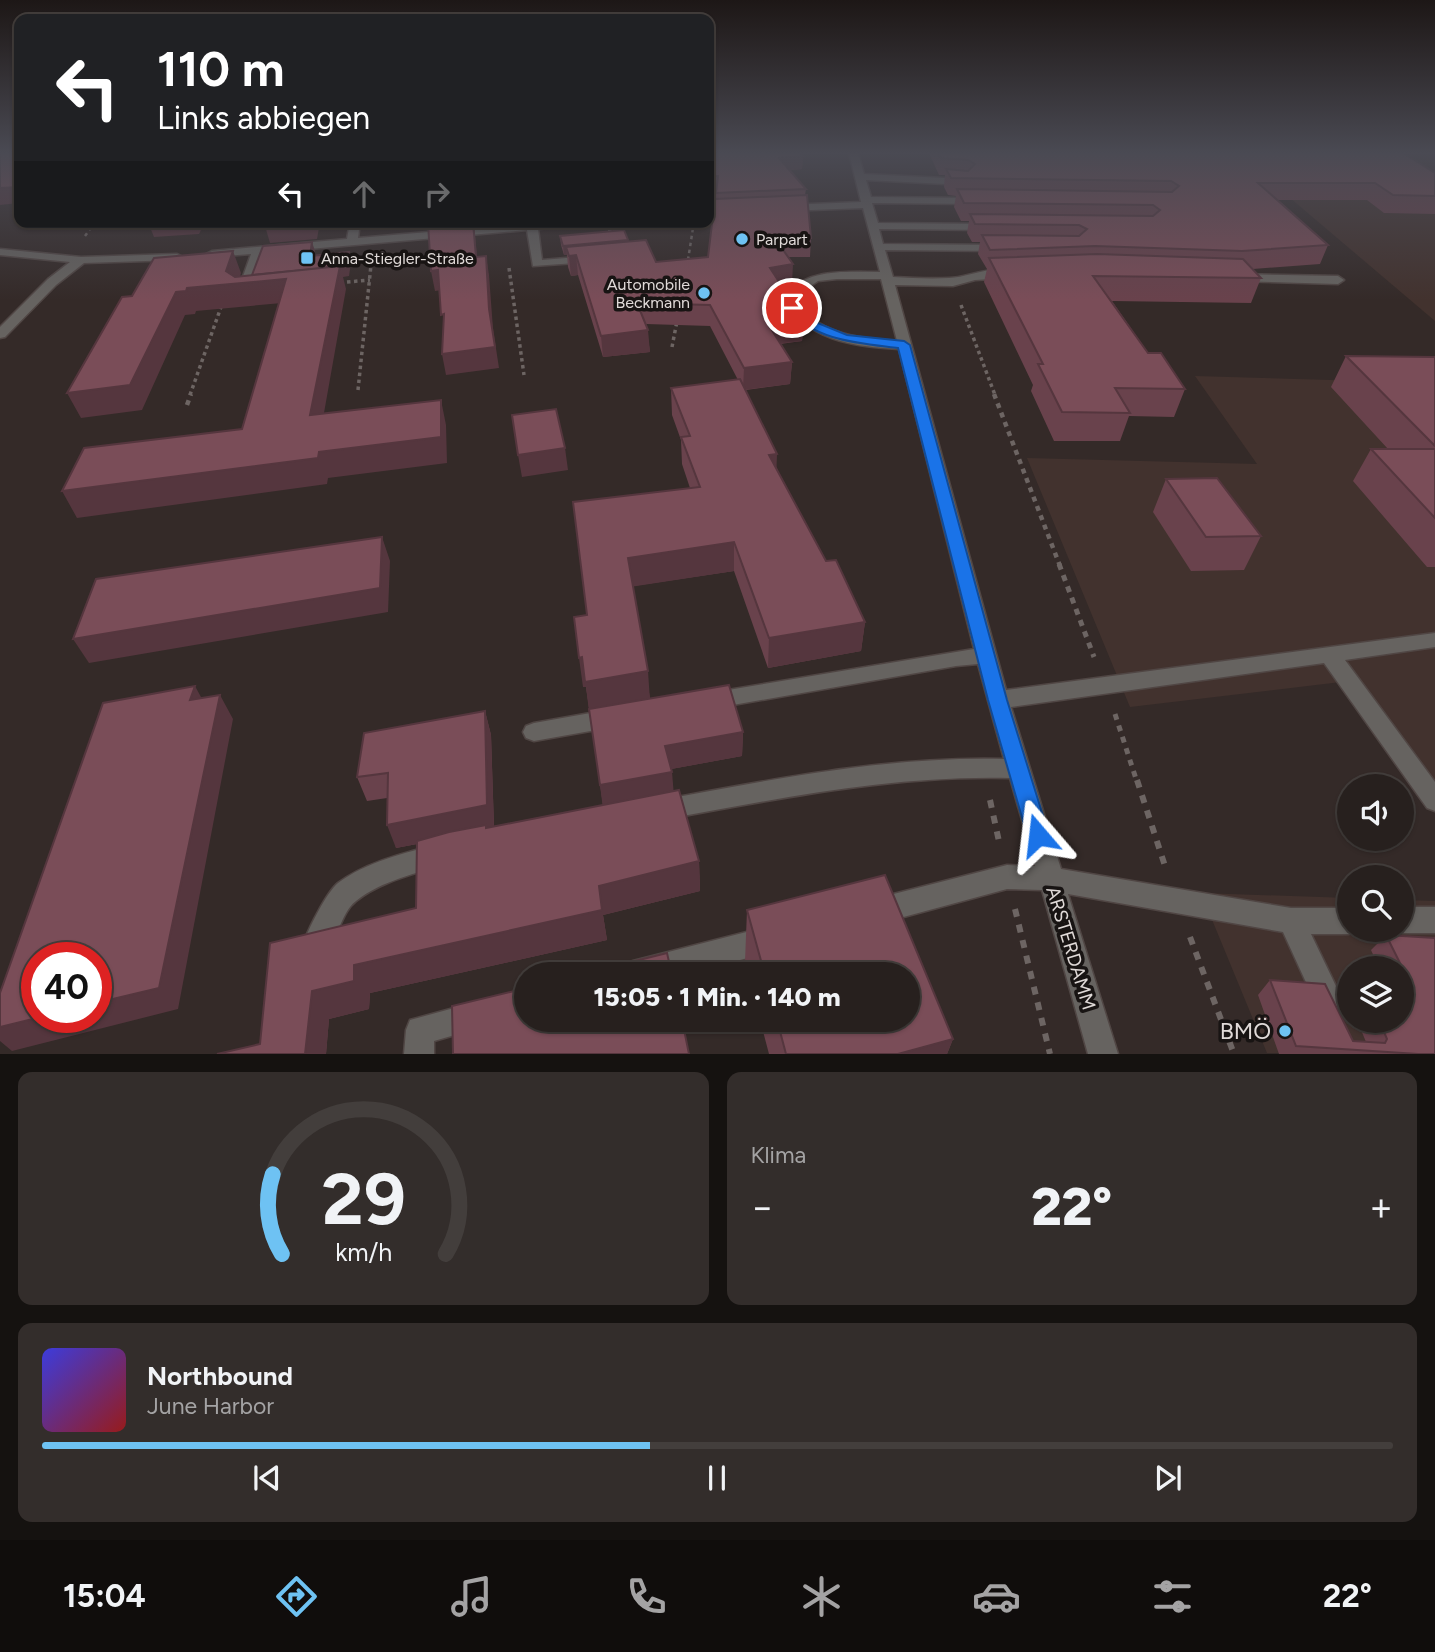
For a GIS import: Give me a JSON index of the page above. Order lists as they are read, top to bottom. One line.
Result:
{"streets":{"street":["ARSTERDAMM"]},"places":{"other":["Parpart","Automobile Beckmann","BMÖ"],"transit":["Anna-Stiegler-Straße"]},"page":{"turn":["110 m","Links abbiegen"],"limit":"40","trip":"15:05 · 1 Min. · 140 m","tile":"Klima","heat":["−","22°","+"],"song":["Northbound","June Harbor"],"tabs":["15:04","22°"],"gauge":["29","km/h"]}}
